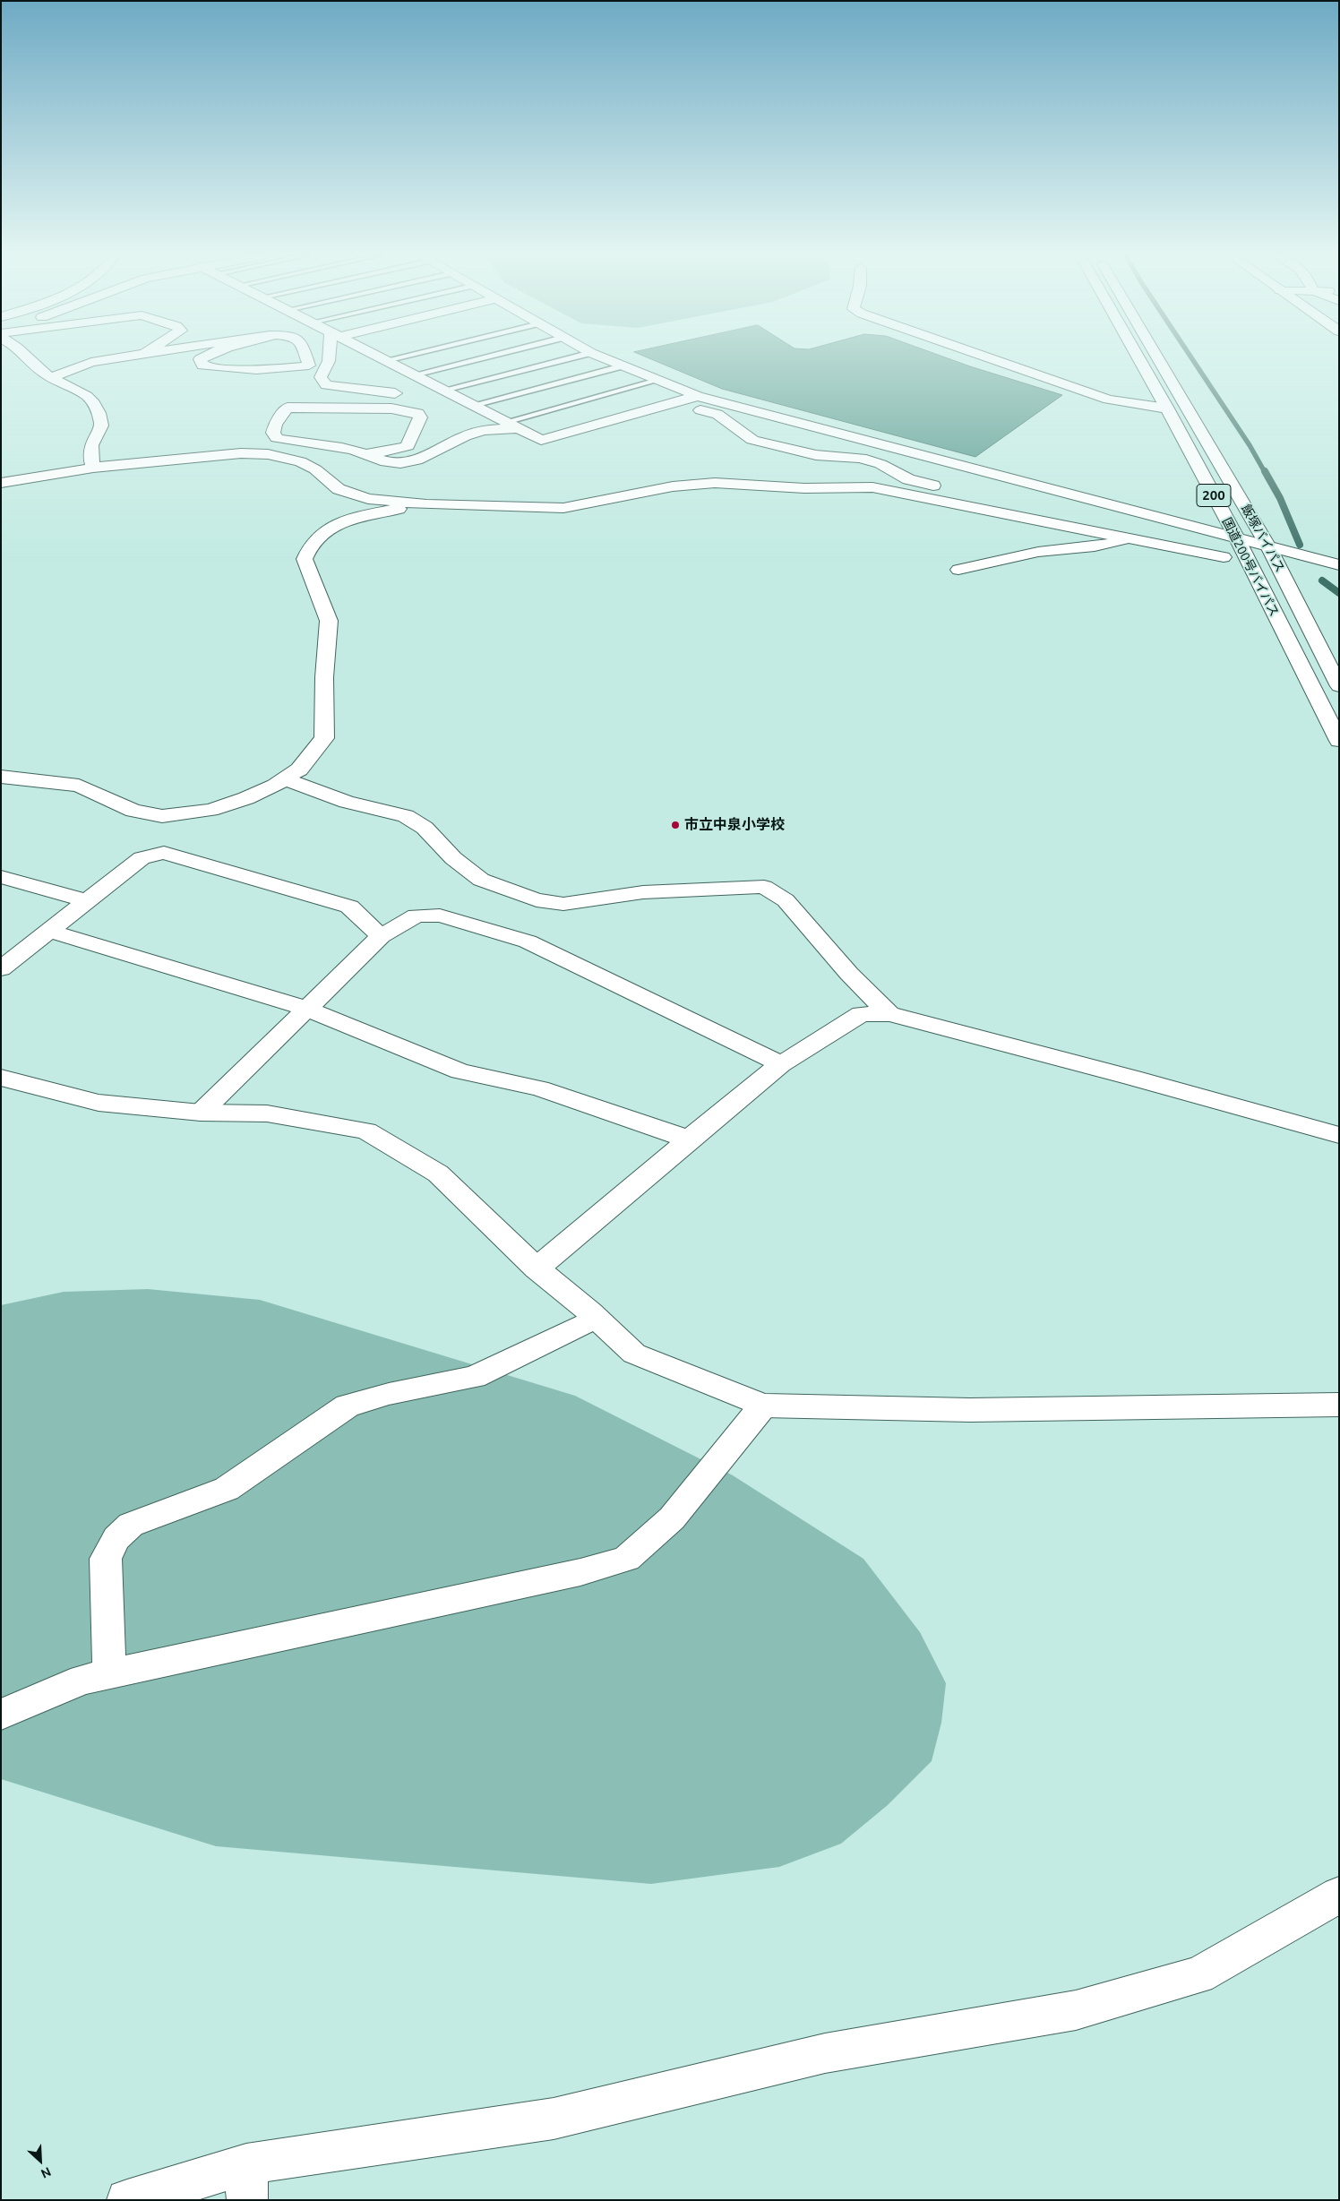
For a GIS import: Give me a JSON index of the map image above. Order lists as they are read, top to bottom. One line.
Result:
{"streets":{"main road":["200","飯塚バイパス","国道200号バイパス"]},"places":["市立中泉小学校"],"north":"bottom right"}
